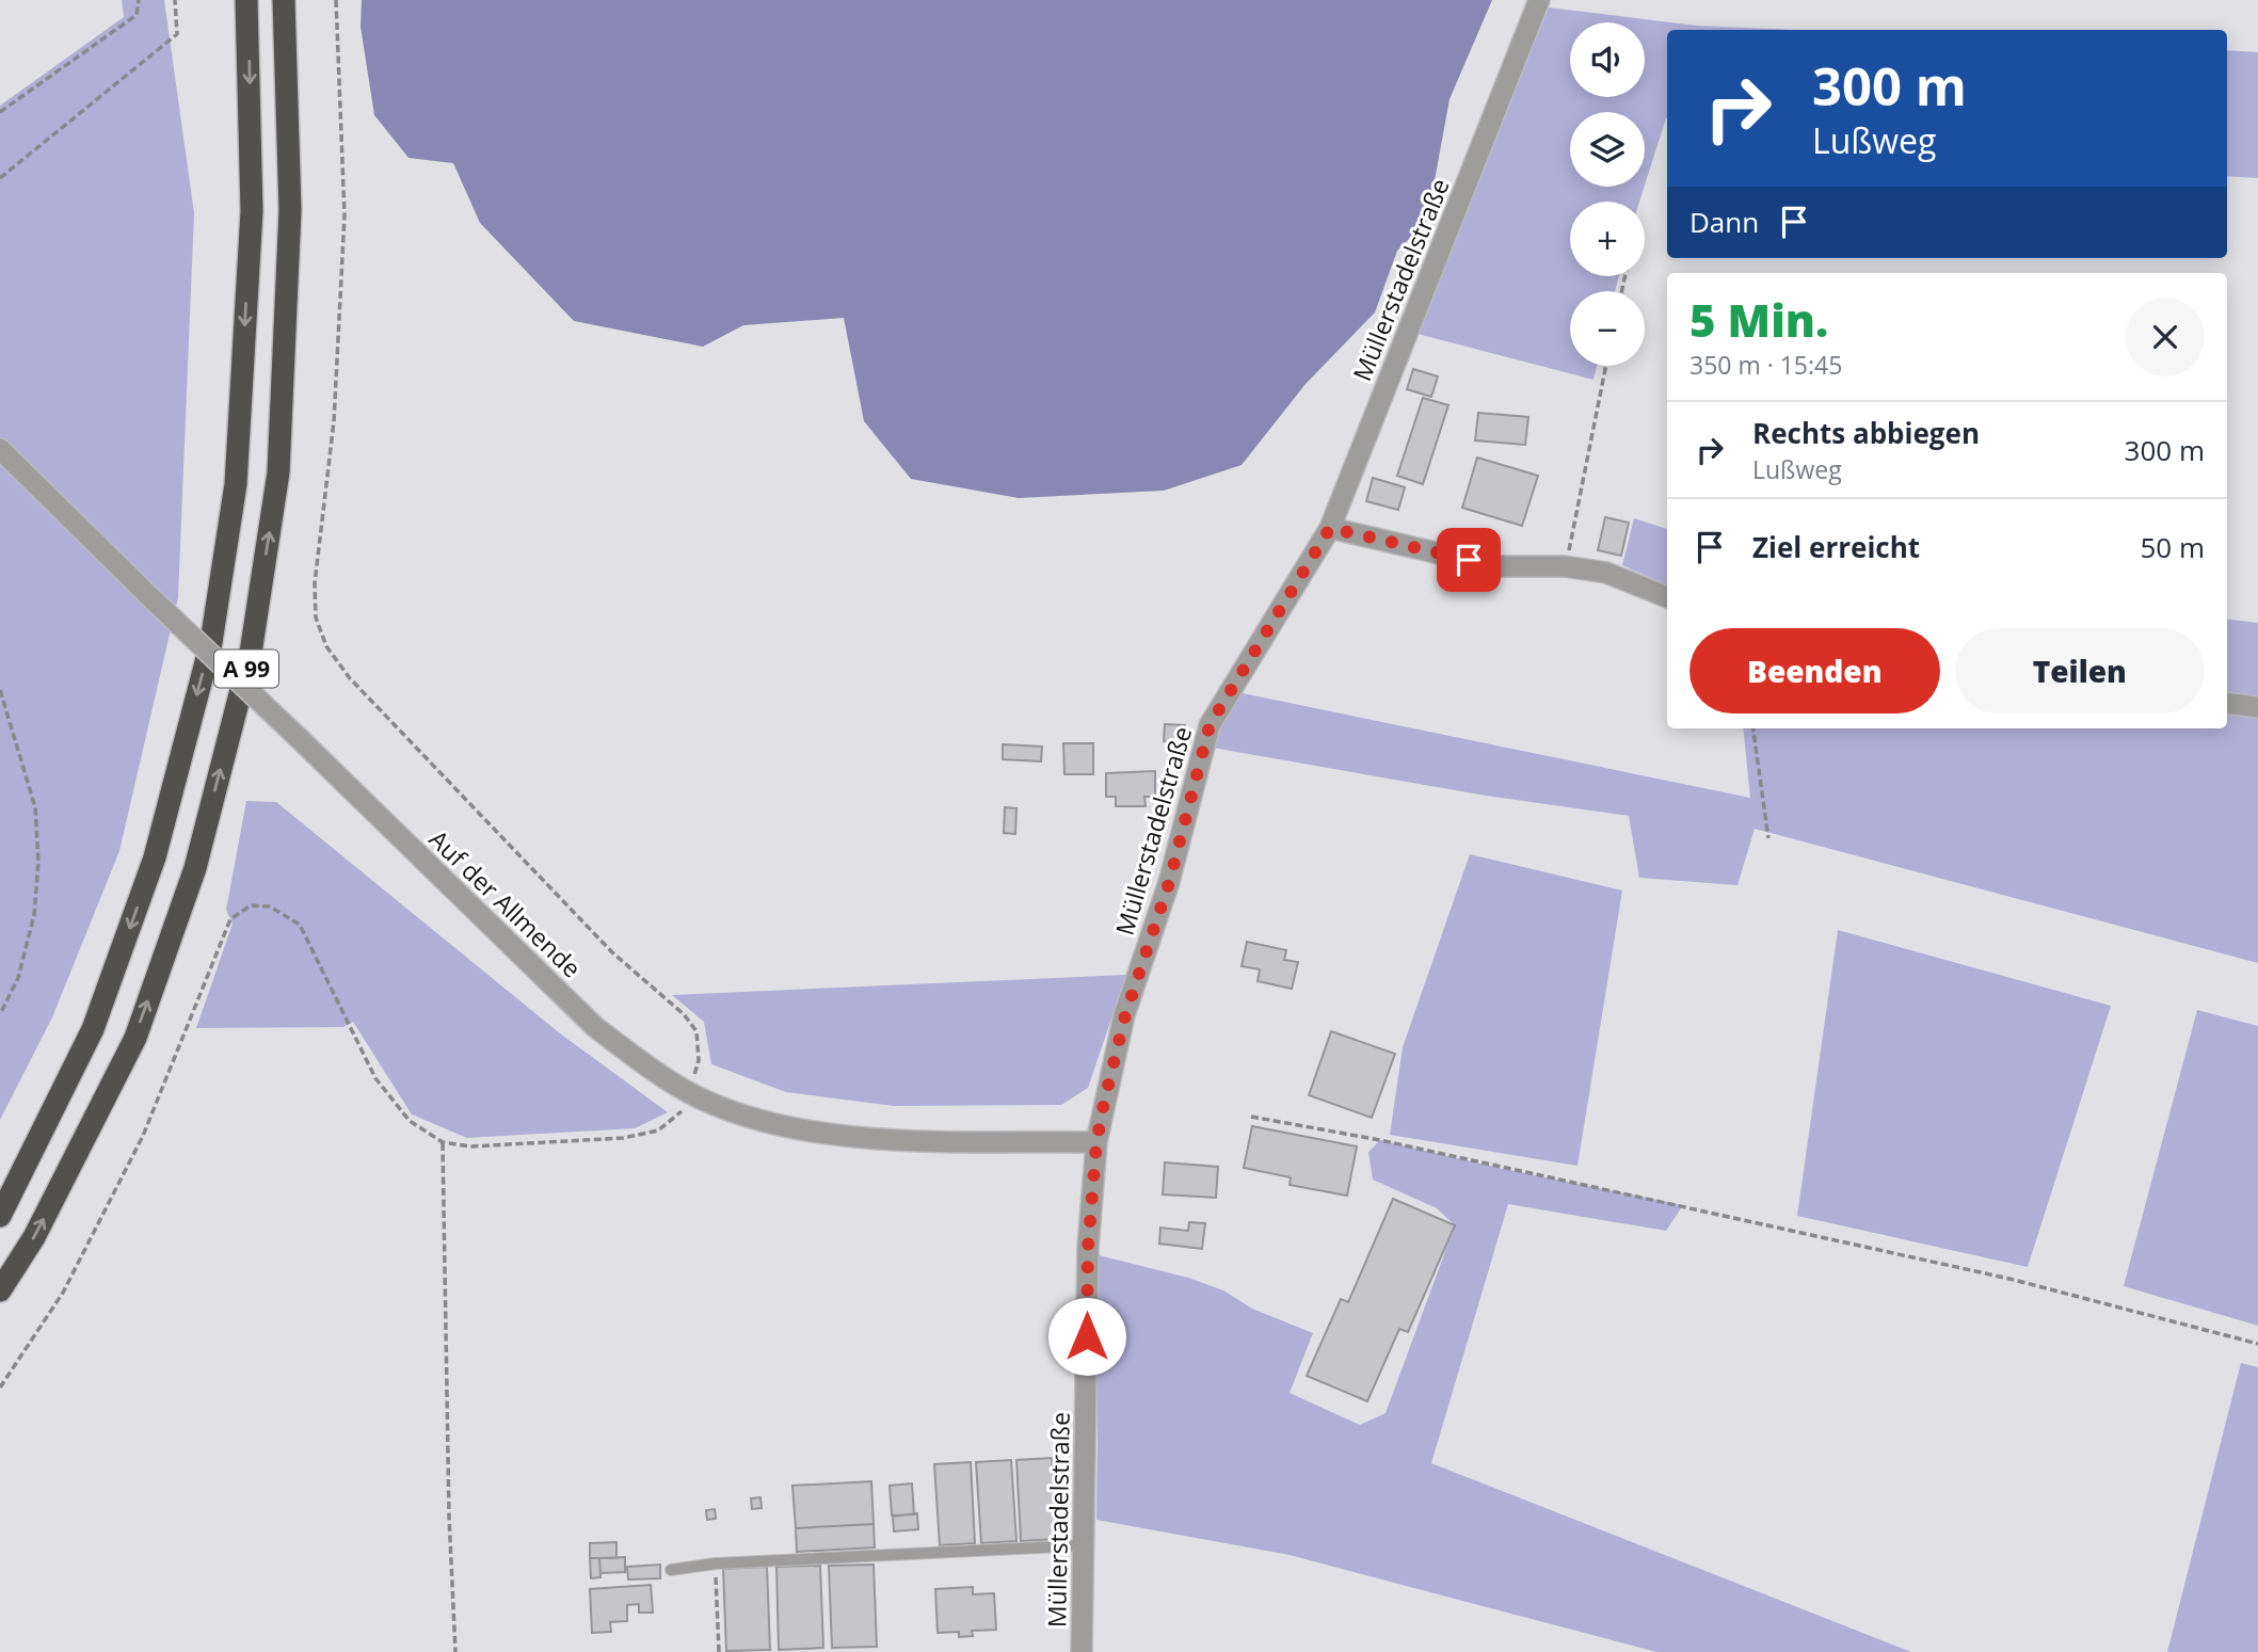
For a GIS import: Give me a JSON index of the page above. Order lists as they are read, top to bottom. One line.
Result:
{"streets":{"highway":["A 99"],"street":["Müllerstadelstraße","Auf der Allmende"]},"crossings":[["Müllerstadelstraße","Auf der Allmende"]],"page":{"map_buttons":["+","−"],"turn":["300 m","Lußweg"],"then":"Dann","heading":["5 Min.","350 m · 15:45"],"list":[{"name":"Rechts abbiegen","note":"Lußweg","value":"300 m"},{"name":"Ziel erreicht","value":"50 m"}],"buttons":["Beenden","Teilen"]}}
